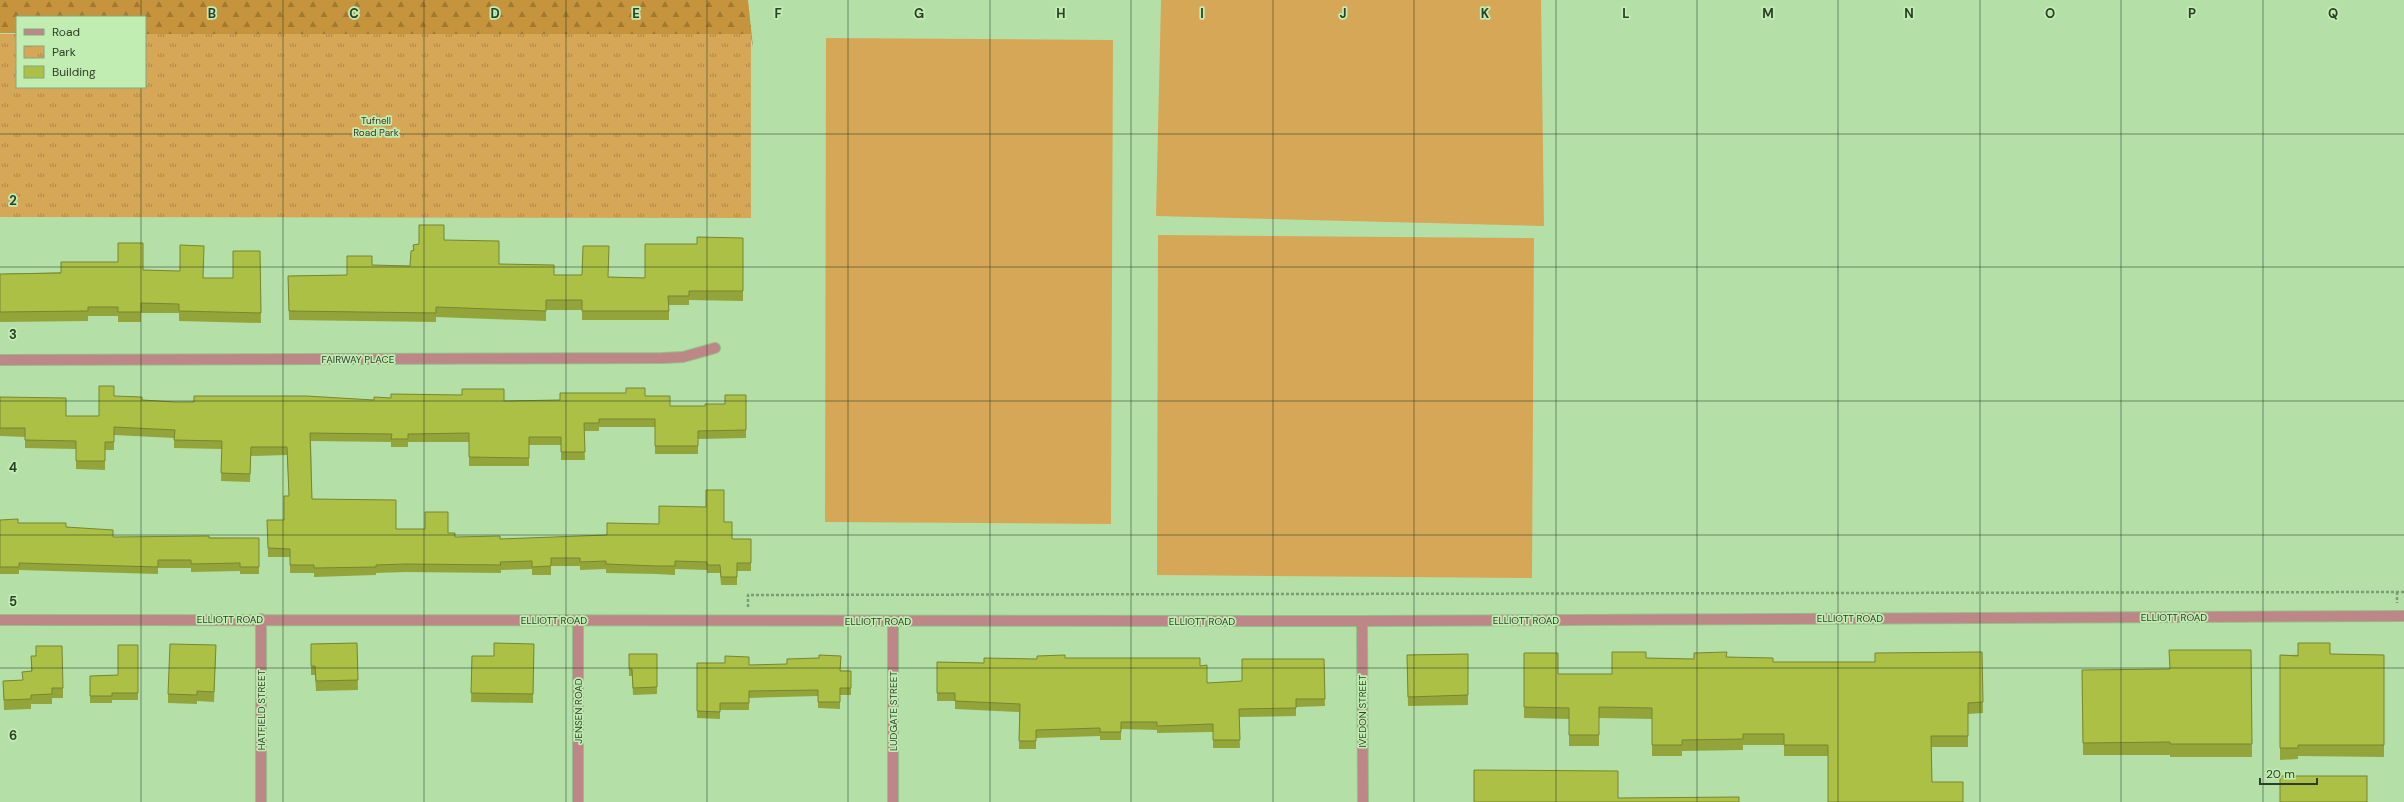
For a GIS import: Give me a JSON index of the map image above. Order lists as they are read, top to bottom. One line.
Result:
{"streets":{"street":["FAIRWAY PLACE","ELLIOTT ROAD","HATFIELD STREET","JENSEN ROAD","LUDGATE STREET","IVEDON STREET"]},"crossings":[["ELLIOTT ROAD","HATFIELD STREET"],["ELLIOTT ROAD","JENSEN ROAD"],["ELLIOTT ROAD","LUDGATE STREET"],["ELLIOTT ROAD","IVEDON STREET"]],"parks":["Tufnell Road Park"],"legend":["Road","Park","Building"],"scale_bar":"20 m","grid":{"columns":["B","C","D","E","F","G","H","I","J","K","L","M","N","O","P","Q"],"rows":["2","3","4","5","6"]}}
